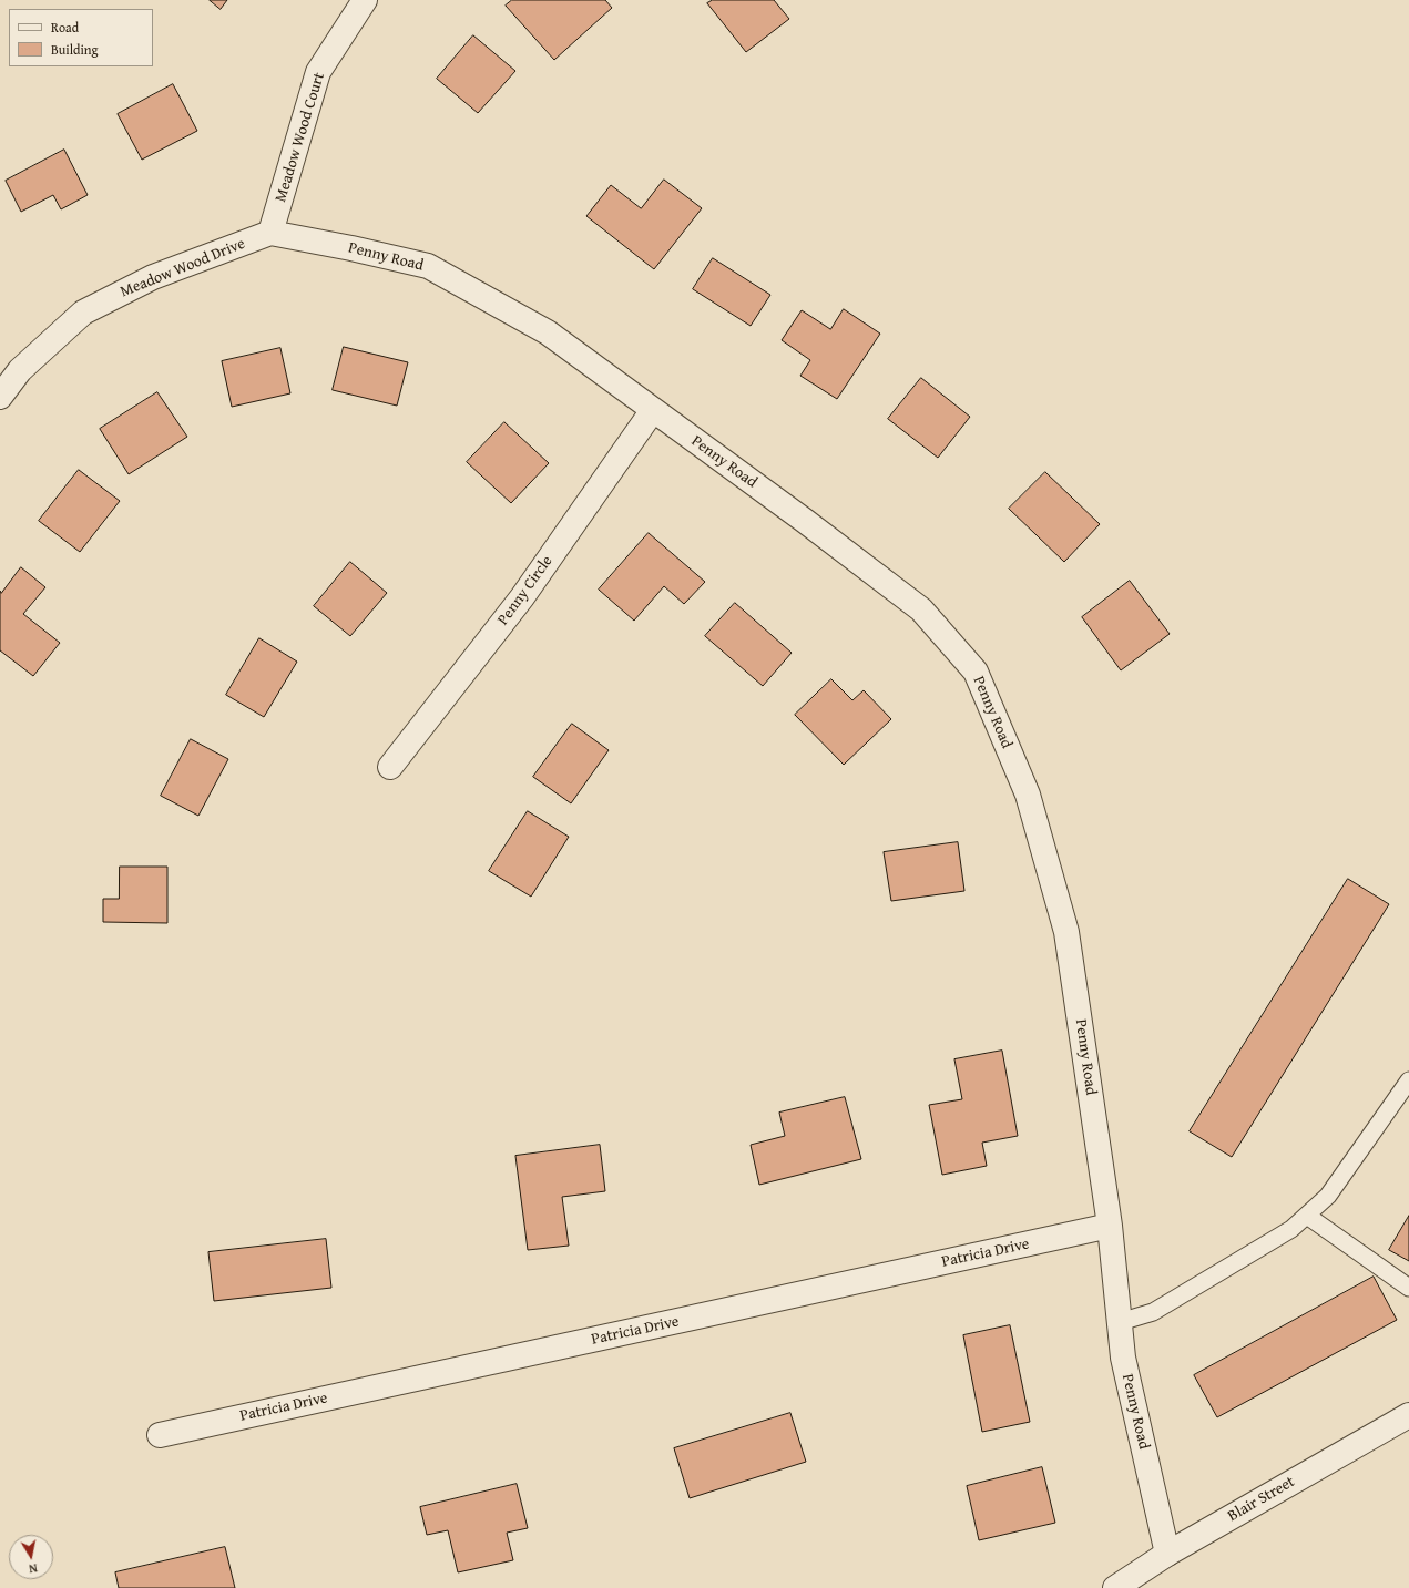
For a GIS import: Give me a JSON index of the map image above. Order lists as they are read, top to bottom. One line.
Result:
{"streets":{"street":["Meadow Wood Court","Penny Road","Meadow Wood Drive","Penny Circle","Patricia Drive","Blair Street"]},"crossings":[["Meadow Wood Court","Penny Road"],["Meadow Wood Court","Meadow Wood Drive"],["Penny Road","Meadow Wood Drive"],["Penny Road","Penny Circle"],["Penny Road","Patricia Drive"],["Penny Road","Blair Street"]],"legend":["Road","Building"],"north":"bottom"}
